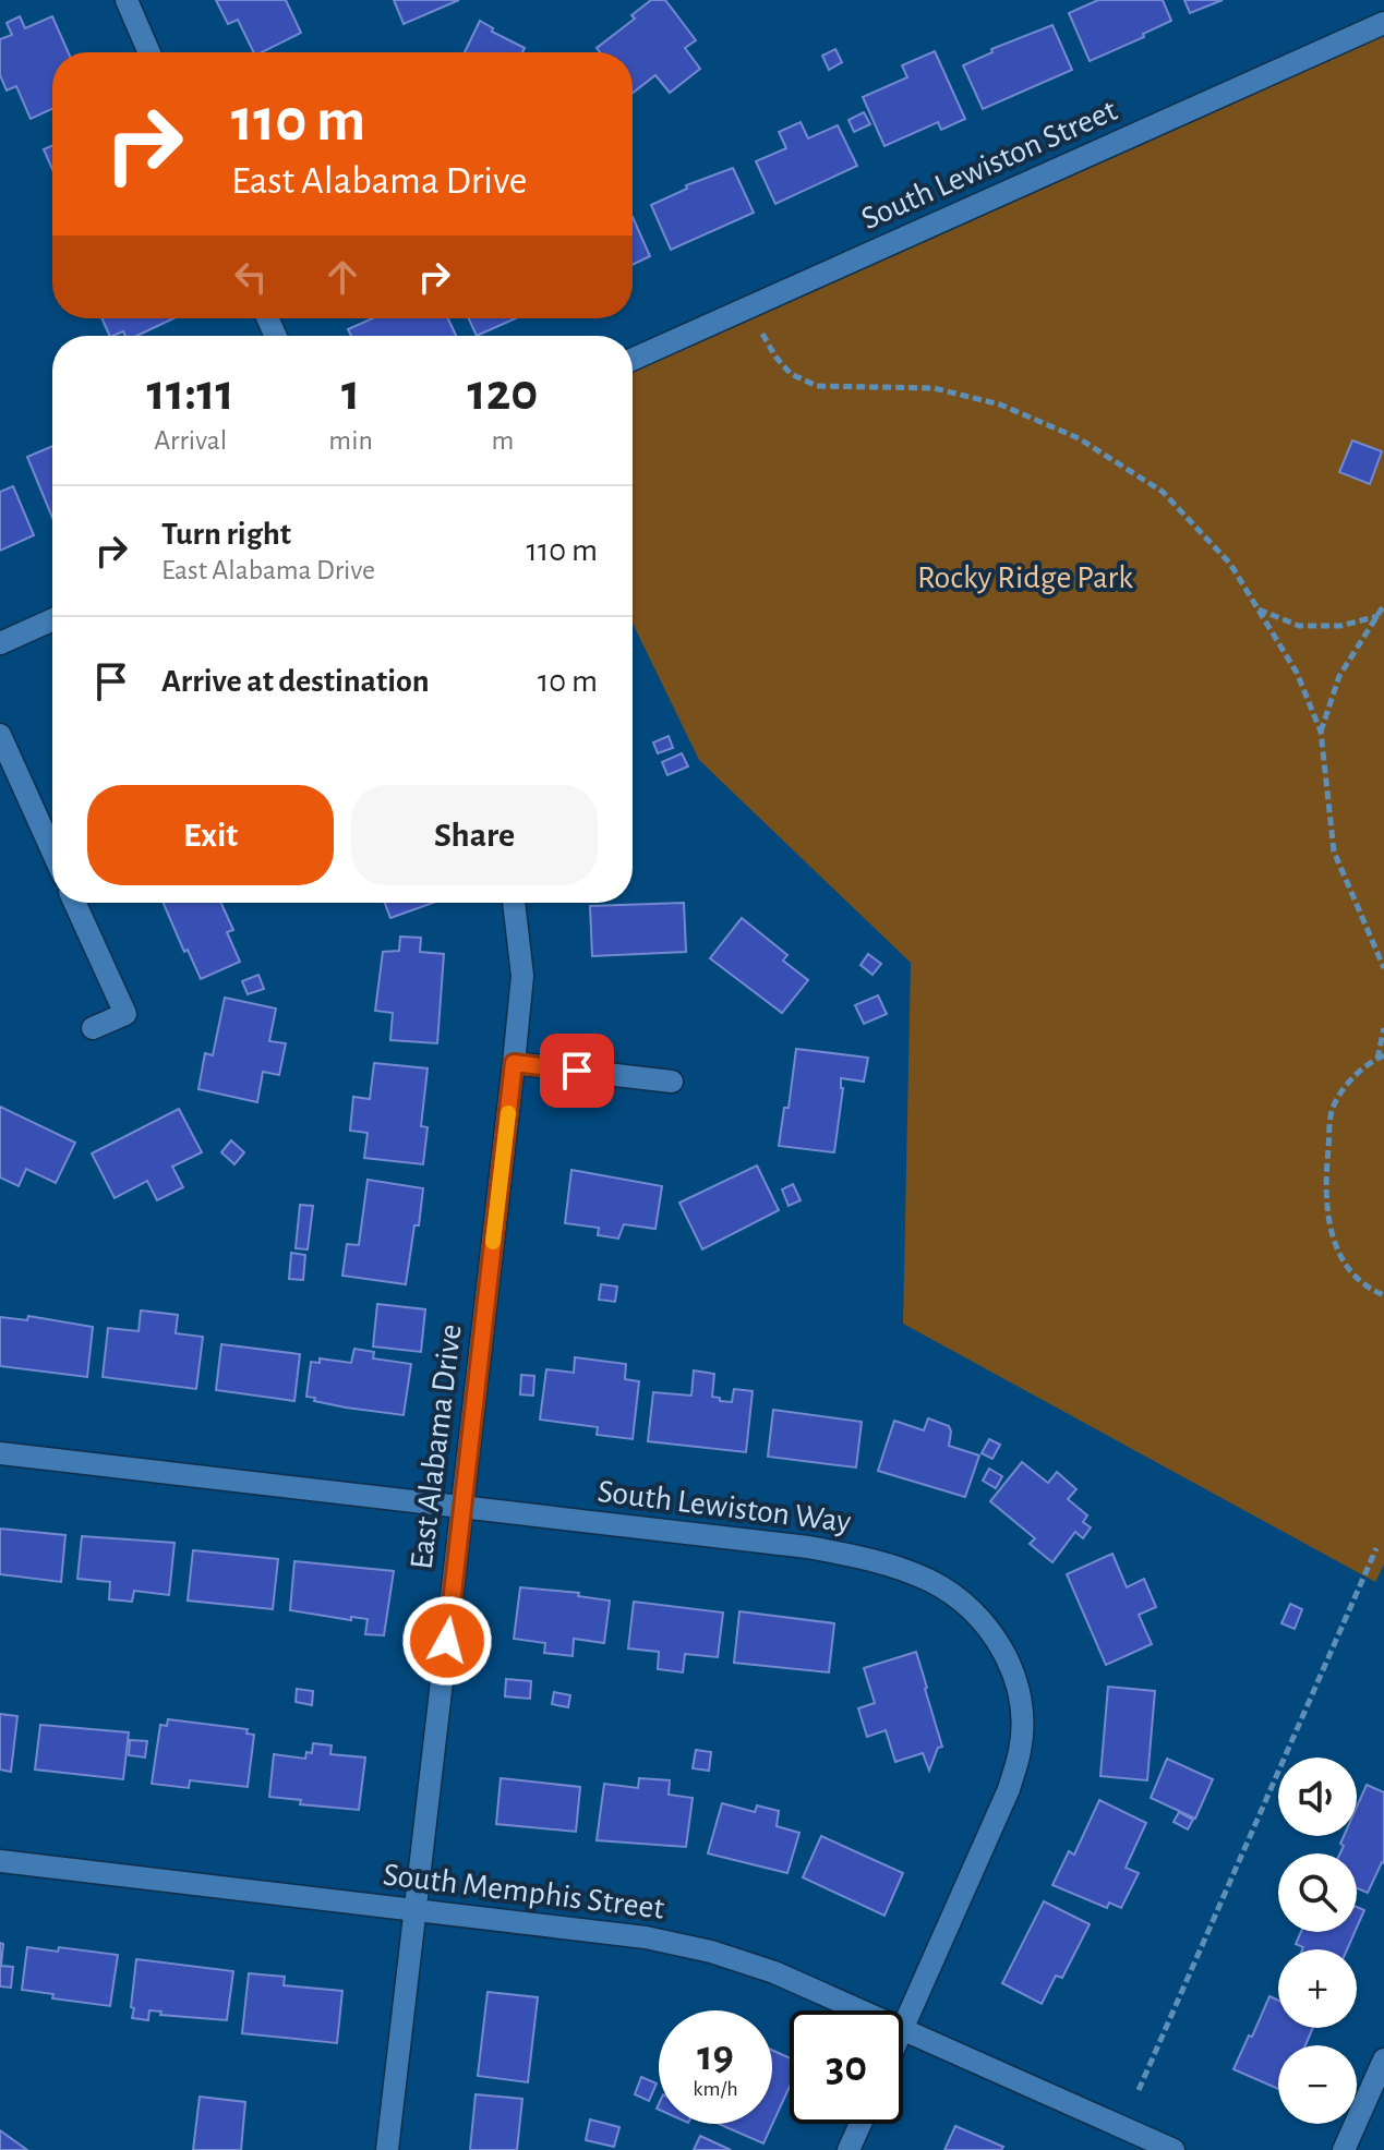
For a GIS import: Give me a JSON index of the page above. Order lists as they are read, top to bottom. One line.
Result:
{"streets":{"street":["South Lewiston Street","East Alabama Drive","South Lewiston Way","South Memphis Street"]},"crossings":[["East Alabama Drive","South Lewiston Way"],["East Alabama Drive","South Memphis Street"]],"parks":["Rocky Ridge Park"],"page":{"turn":["110 m","East Alabama Drive"],"eta":["11:11","Arrival","1","min","120","m"],"list":[{"name":"Turn right","note":"East Alabama Drive","value":"110 m"},{"name":"Arrive at destination","value":"10 m"}],"buttons":["Exit","Share"],"map_buttons":["+","−"],"speed":"19 km/h","limit":"30"}}
